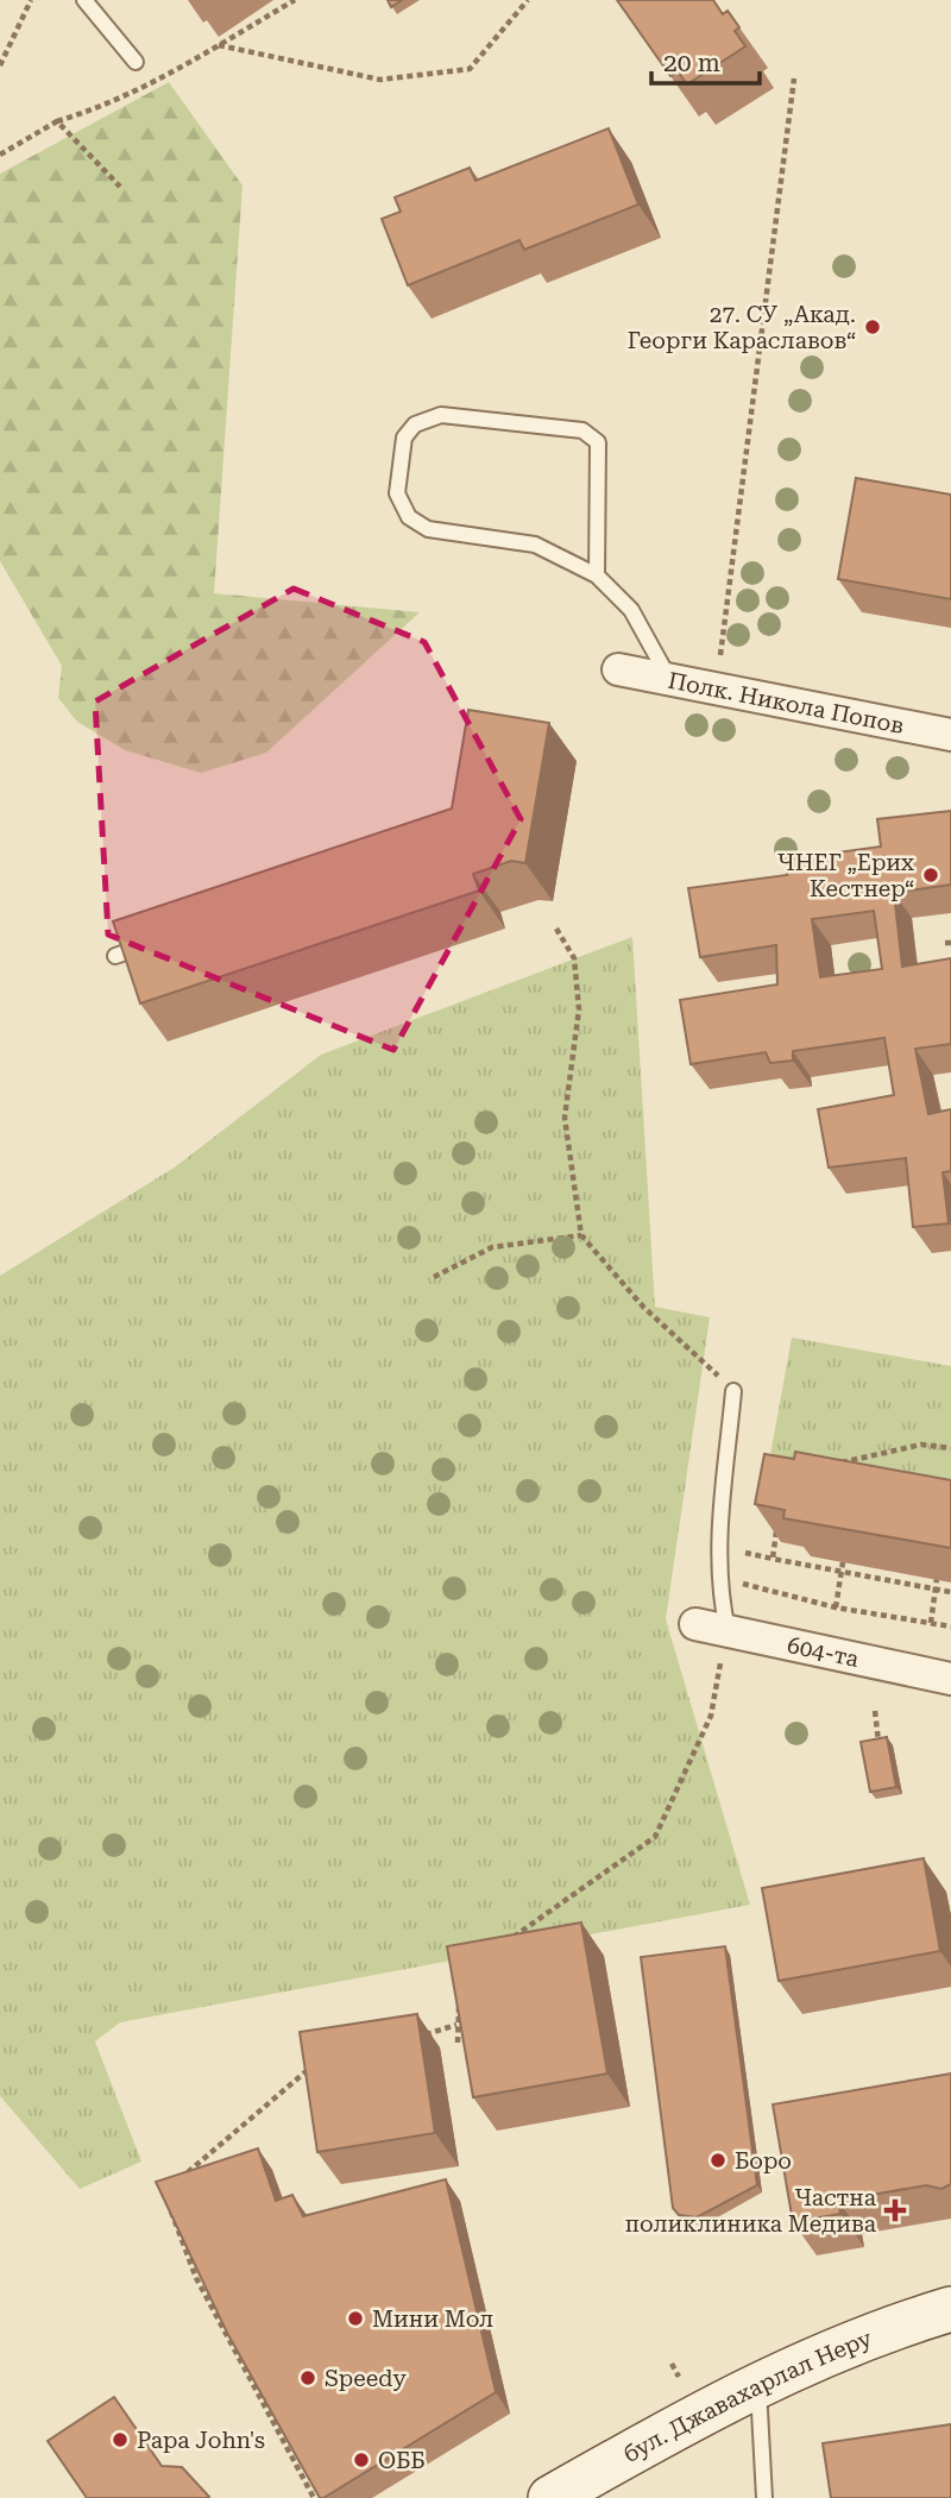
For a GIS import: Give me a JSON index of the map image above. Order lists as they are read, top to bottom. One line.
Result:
{"streets":{"street":["Полк. Никола Попов","604-та","бул. Джавахарлал Неру"]},"places":{"other":["27. СУ „Акад. Георги Караславов“","ЧНЕГ „Ерих Кестнер“","Боро","Мини Мол","Speedy","Papa John's","ОББ"],"health":["Частна поликлиника Медива"]},"scale_bar":"20 m"}
